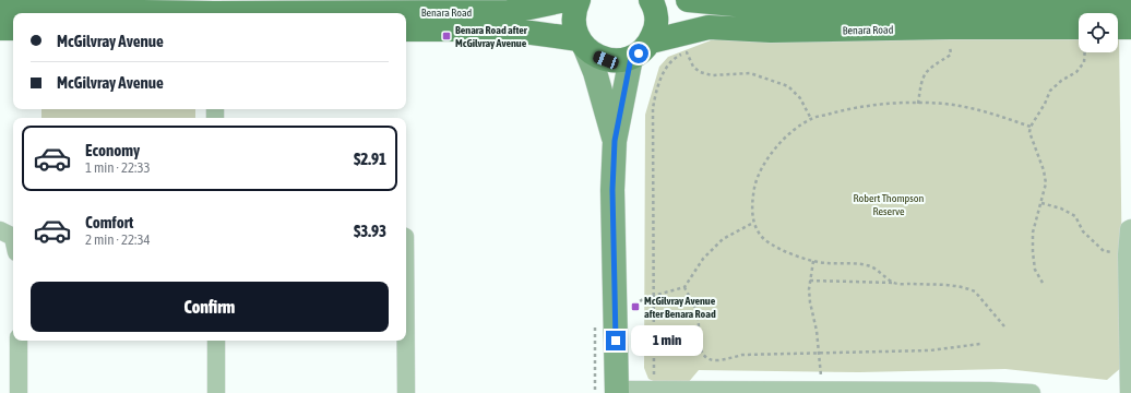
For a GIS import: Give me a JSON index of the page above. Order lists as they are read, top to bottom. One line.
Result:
{"streets":{"main road":["Benara Road"]},"parks":["Robert Thompson Reserve"],"places":{"transit":["Benara Road after McGilvray Avenue","McGilvray Avenue after Benara Road"]},"page":{"banner":["McGilvray Avenue","McGilvray Avenue"],"list":[{"name":"Economy","note":"1 min · 22:33","value":"$2.91"},{"name":"Comfort","note":"2 min · 22:34","value":"$3.93"}],"buttons":"Confirm","bubble":"1 min"}}
